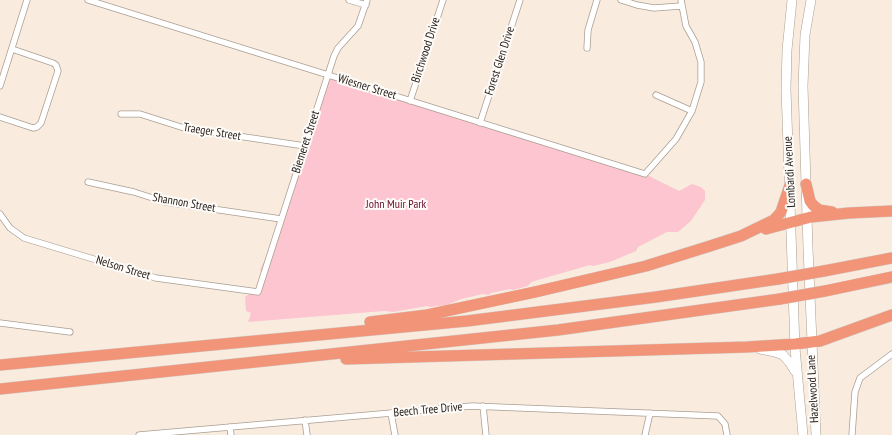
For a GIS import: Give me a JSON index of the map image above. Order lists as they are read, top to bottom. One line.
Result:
{"streets":{"main road":["Lombardi Avenue","Hazelwood Lane"],"street":["Birchwood Drive","Forest Glen Drive","Wiesner Street","Traeger Street","Biemeret Street","Shannon Street","Nelson Street","Beech Tree Drive"]},"crossings":[["Birchwood Drive","Wiesner Street"],["Forest Glen Drive","Wiesner Street"],["Wiesner Street","Biemeret Street"],["Traeger Street","Biemeret Street"],["Biemeret Street","Shannon Street"],["Biemeret Street","Nelson Street"],["Lombardi Avenue","Hazelwood Lane"]],"parks":["John Muir Park"]}
